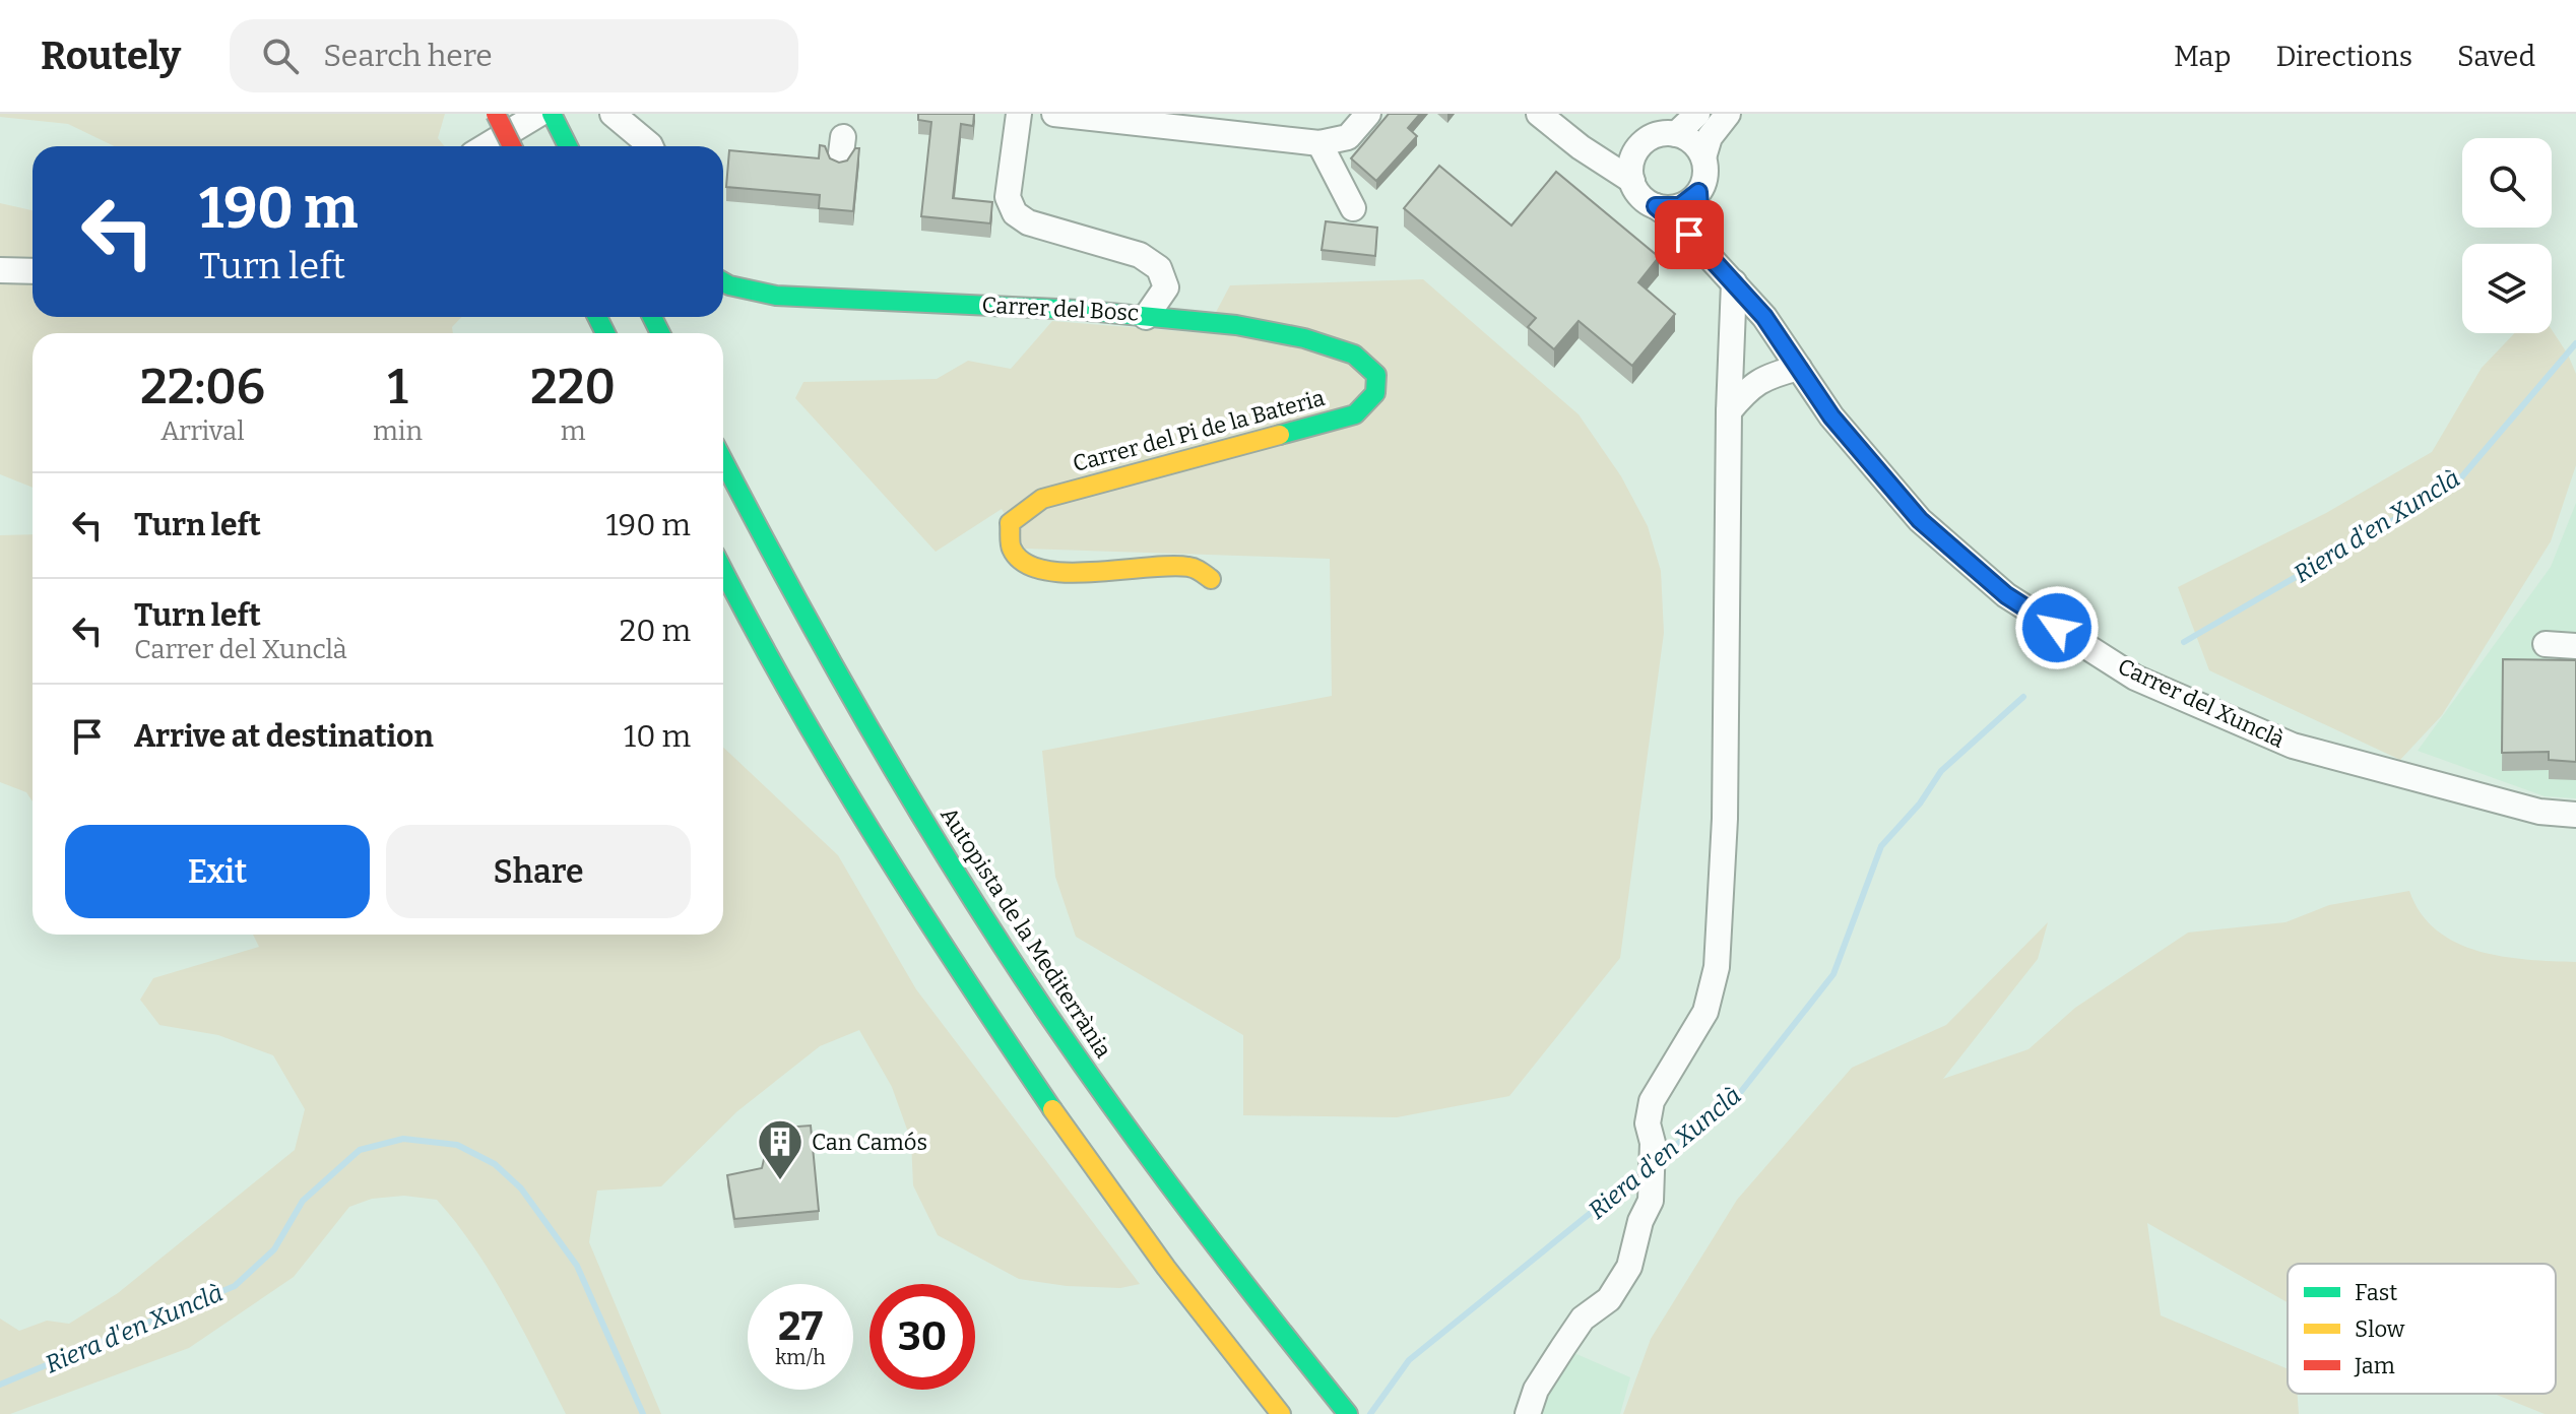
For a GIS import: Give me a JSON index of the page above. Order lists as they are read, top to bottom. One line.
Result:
{"streets":{"main road":["Carrer del Bosc","Carrer del Pi de la Bateria","Autopista de la Mediterrània"],"street":["Carrer del Xunclà"]},"crossings":[["Carrer del Bosc","Carrer del Pi de la Bateria"]],"water":["Riera d'en Xunclà"],"places":{"building":["Can Camós"]},"legend":["Fast","Slow","Jam"],"page":{"header":"Routely","search":"Search here","nav":["Map","Directions","Saved"],"turn":["190 m","Turn left"],"eta":["22:06","Arrival","1","min","220","m"],"list":[{"name":"Turn left","value":"190 m"},{"name":"Turn left","note":"Carrer del Xunclà","value":"20 m"},{"name":"Arrive at destination","value":"10 m"}],"buttons":["Exit","Share"],"speed":"27 km/h","limit":"30"}}
